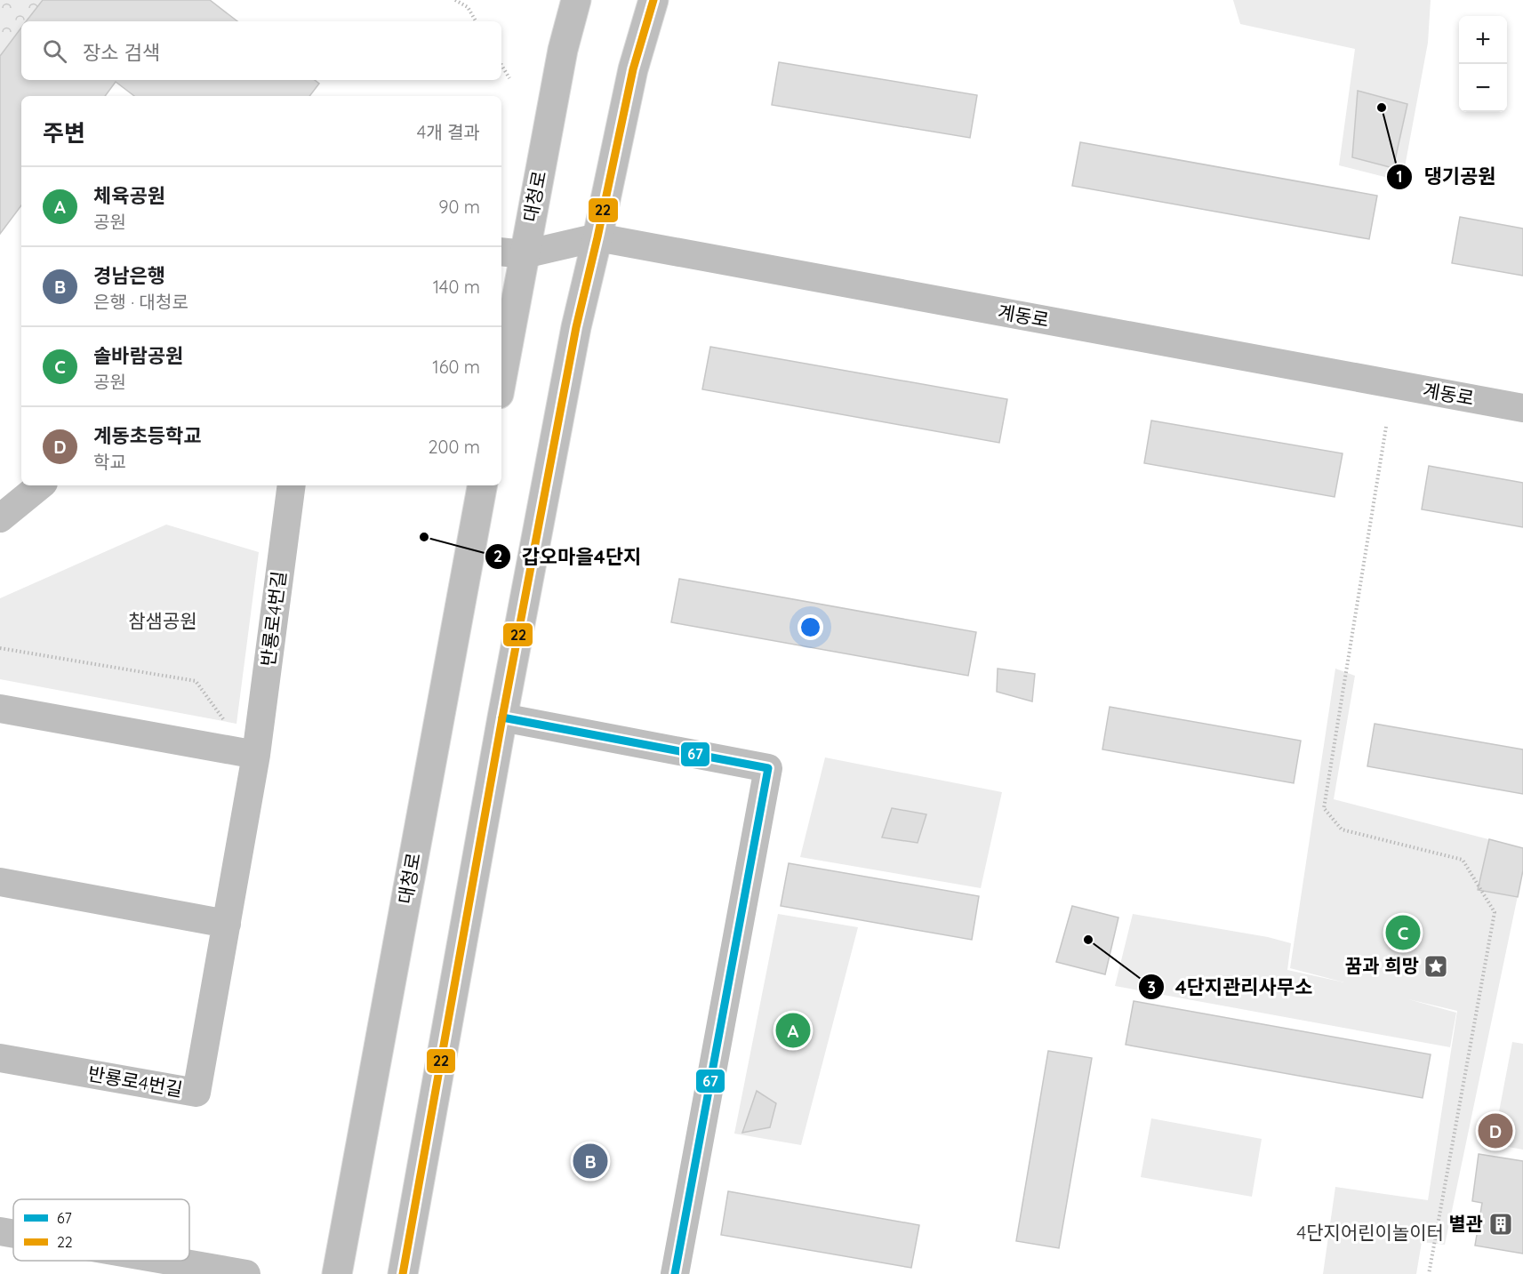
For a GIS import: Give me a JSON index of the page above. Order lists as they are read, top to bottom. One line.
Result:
{"streets":{"main road":["대청로"],"street":["계동로","반룡로4번길"]},"crossings":[["대청로","계동로"]],"parks":["참샘공원","4단지어린이놀이터"],"places":{"other":["댕기공원","갑오마을4단지","4단지관리사무소"],"place":["꿈과 희망"],"building":["별관"]},"lines":["transit line 22","transit line 67"],"legend":["67","22"],"page":{"map_buttons":["+","−"],"search":"장소 검색","heading":["주변","4개 결과"],"list":[{"mark":"A","name":"체육공원","note":"공원","value":"90 m"},{"mark":"B","name":"경남은행","note":"은행 · 대청로","value":"140 m"},{"mark":"C","name":"솔바람공원","note":"공원","value":"160 m"},{"mark":"D","name":"계동초등학교","note":"학교","value":"200 m"}],"pins":["C","A","D","B"]}}
